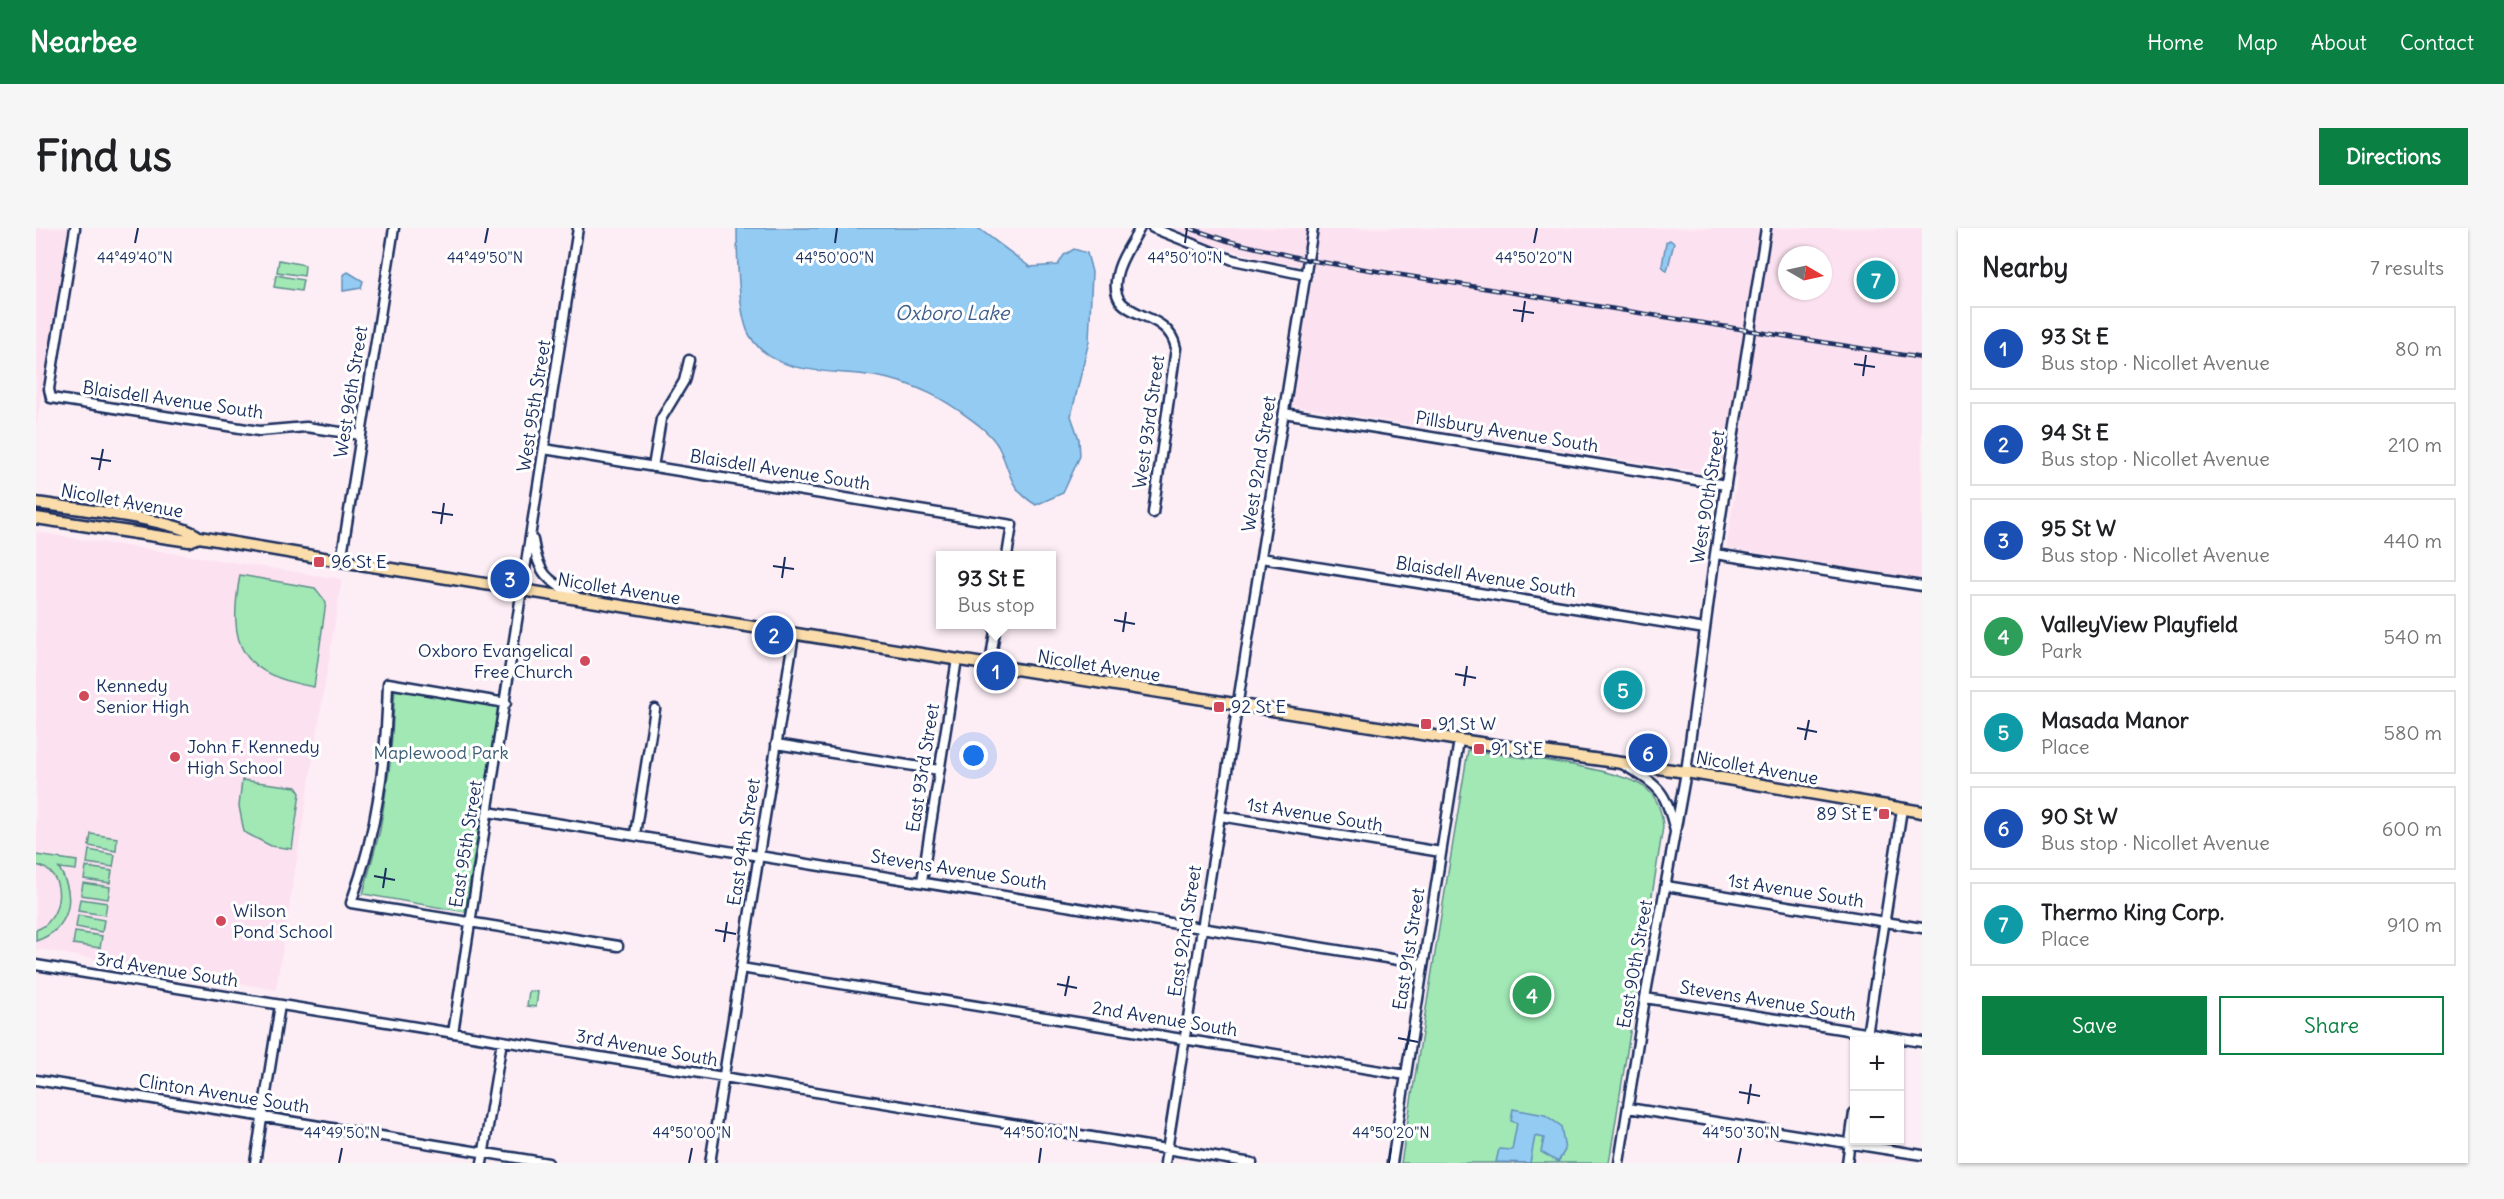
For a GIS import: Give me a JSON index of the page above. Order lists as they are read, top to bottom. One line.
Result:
{"streets":{"main road":["Nicollet Avenue"],"street":["West 96th Street","Blaisdell Avenue South","West 95th Street","West 93rd Street","Pillsbury Avenue South","West 92nd Street","West 90th Street","East 93rd Street","1st Avenue South","East 94th Street","East 95th Street","Stevens Avenue South","East 92nd Street","East 91st Street","East 90th Street","3rd Avenue South","2nd Avenue South","Clinton Avenue South"]},"crossings":[["West 96th Street","Blaisdell Avenue South"],["West 96th Street","Nicollet Avenue"],["Blaisdell Avenue South","West 95th Street"],["Blaisdell Avenue South","West 92nd Street"],["Blaisdell Avenue South","West 90th Street"],["West 95th Street","Nicollet Avenue"],["West 95th Street","East 95th Street"],["Pillsbury Avenue South","West 92nd Street"],["Pillsbury Avenue South","West 90th Street"],["West 92nd Street","Nicollet Avenue"],["West 92nd Street","East 92nd Street"],["West 90th Street","Nicollet Avenue"],["West 90th Street","East 90th Street"],["Nicollet Avenue","East 93rd Street"],["Nicollet Avenue","East 94th Street"],["Nicollet Avenue","East 95th Street"],["Nicollet Avenue","East 92nd Street"],["Nicollet Avenue","East 91st Street"],["Nicollet Avenue","East 90th Street"],["East 93rd Street","Stevens Avenue South"],["1st Avenue South","East 92nd Street"],["1st Avenue South","East 91st Street"],["1st Avenue South","East 90th Street"],["East 94th Street","Stevens Avenue South"],["East 94th Street","3rd Avenue South"],["East 94th Street","2nd Avenue South"],["East 95th Street","Stevens Avenue South"],["East 95th Street","3rd Avenue South"],["Stevens Avenue South","East 92nd Street"],["Stevens Avenue South","East 91st Street"],["Stevens Avenue South","East 90th Street"],["East 92nd Street","3rd Avenue South"],["East 92nd Street","2nd Avenue South"],["East 91st Street","2nd Avenue South"]],"water":["Oxboro Lake"],"parks":["Maplewood Park"],"places":{"transit":["96 St E","92 St E","91 St W","91 St E","89 St E"],"other":["Oxboro Evangelical Free Church","Kennedy Senior High","John F. Kennedy High School","Wilson Pond School"]},"north":"right","page":{"header":"Nearbee","nav":["Home","Map","About","Contact"],"buttons":["Directions",["Save","Share"]],"title":"Find us","heading":["Nearby","7 results"],"pins":["7","3","2","1","5","6","4"],"list":[{"mark":"1","name":"93 St E","note":"Bus stop · Nicollet Avenue","value":"80 m"},{"mark":"2","name":"94 St E","note":"Bus stop · Nicollet Avenue","value":"210 m"},{"mark":"3","name":"95 St W","note":"Bus stop · Nicollet Avenue","value":"440 m"},{"mark":"4","name":"ValleyView Playfield","note":"Park","value":"540 m"},{"mark":"5","name":"Masada Manor","note":"Place","value":"580 m"},{"mark":"6","name":"90 St W","note":"Bus stop · Nicollet Avenue","value":"600 m"},{"mark":"7","name":"Thermo King Corp.","note":"Place","value":"910 m"}],"popup":["93 St E","Bus stop"],"map_buttons":["+","−"]},"coordinates":["44°49'40\"N","44°49'50\"N","44°50'00\"N","44°50'10\"N","44°50'20\"N","44°50'30\"N"]}
